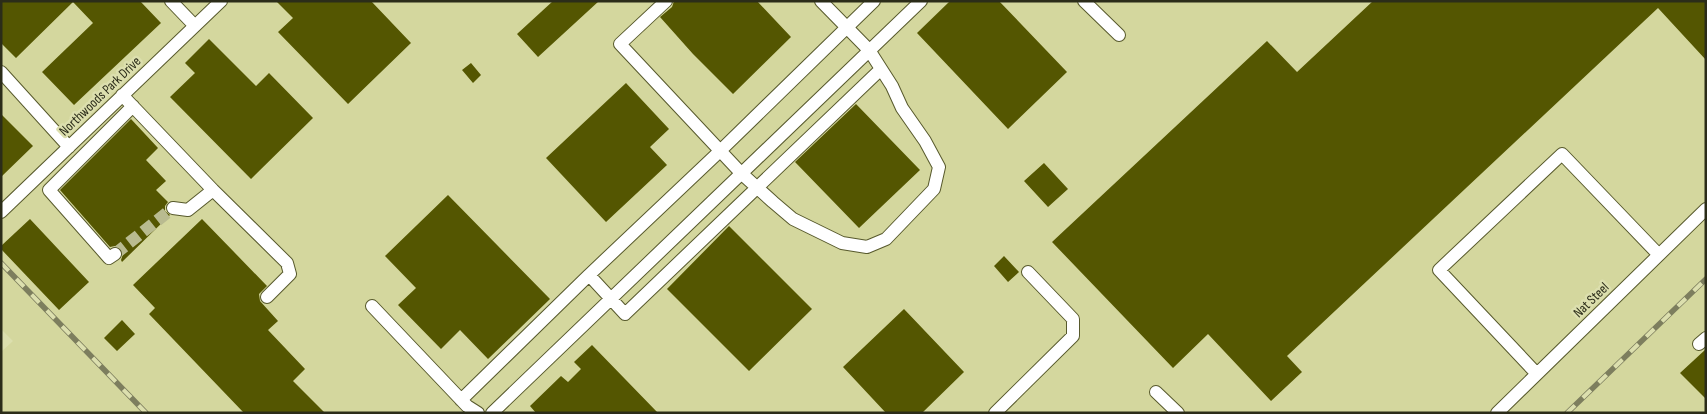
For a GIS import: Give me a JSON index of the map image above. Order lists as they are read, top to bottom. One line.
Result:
{"streets":{"street":["Northwoods Park Drive","Nat Steel"]}}
